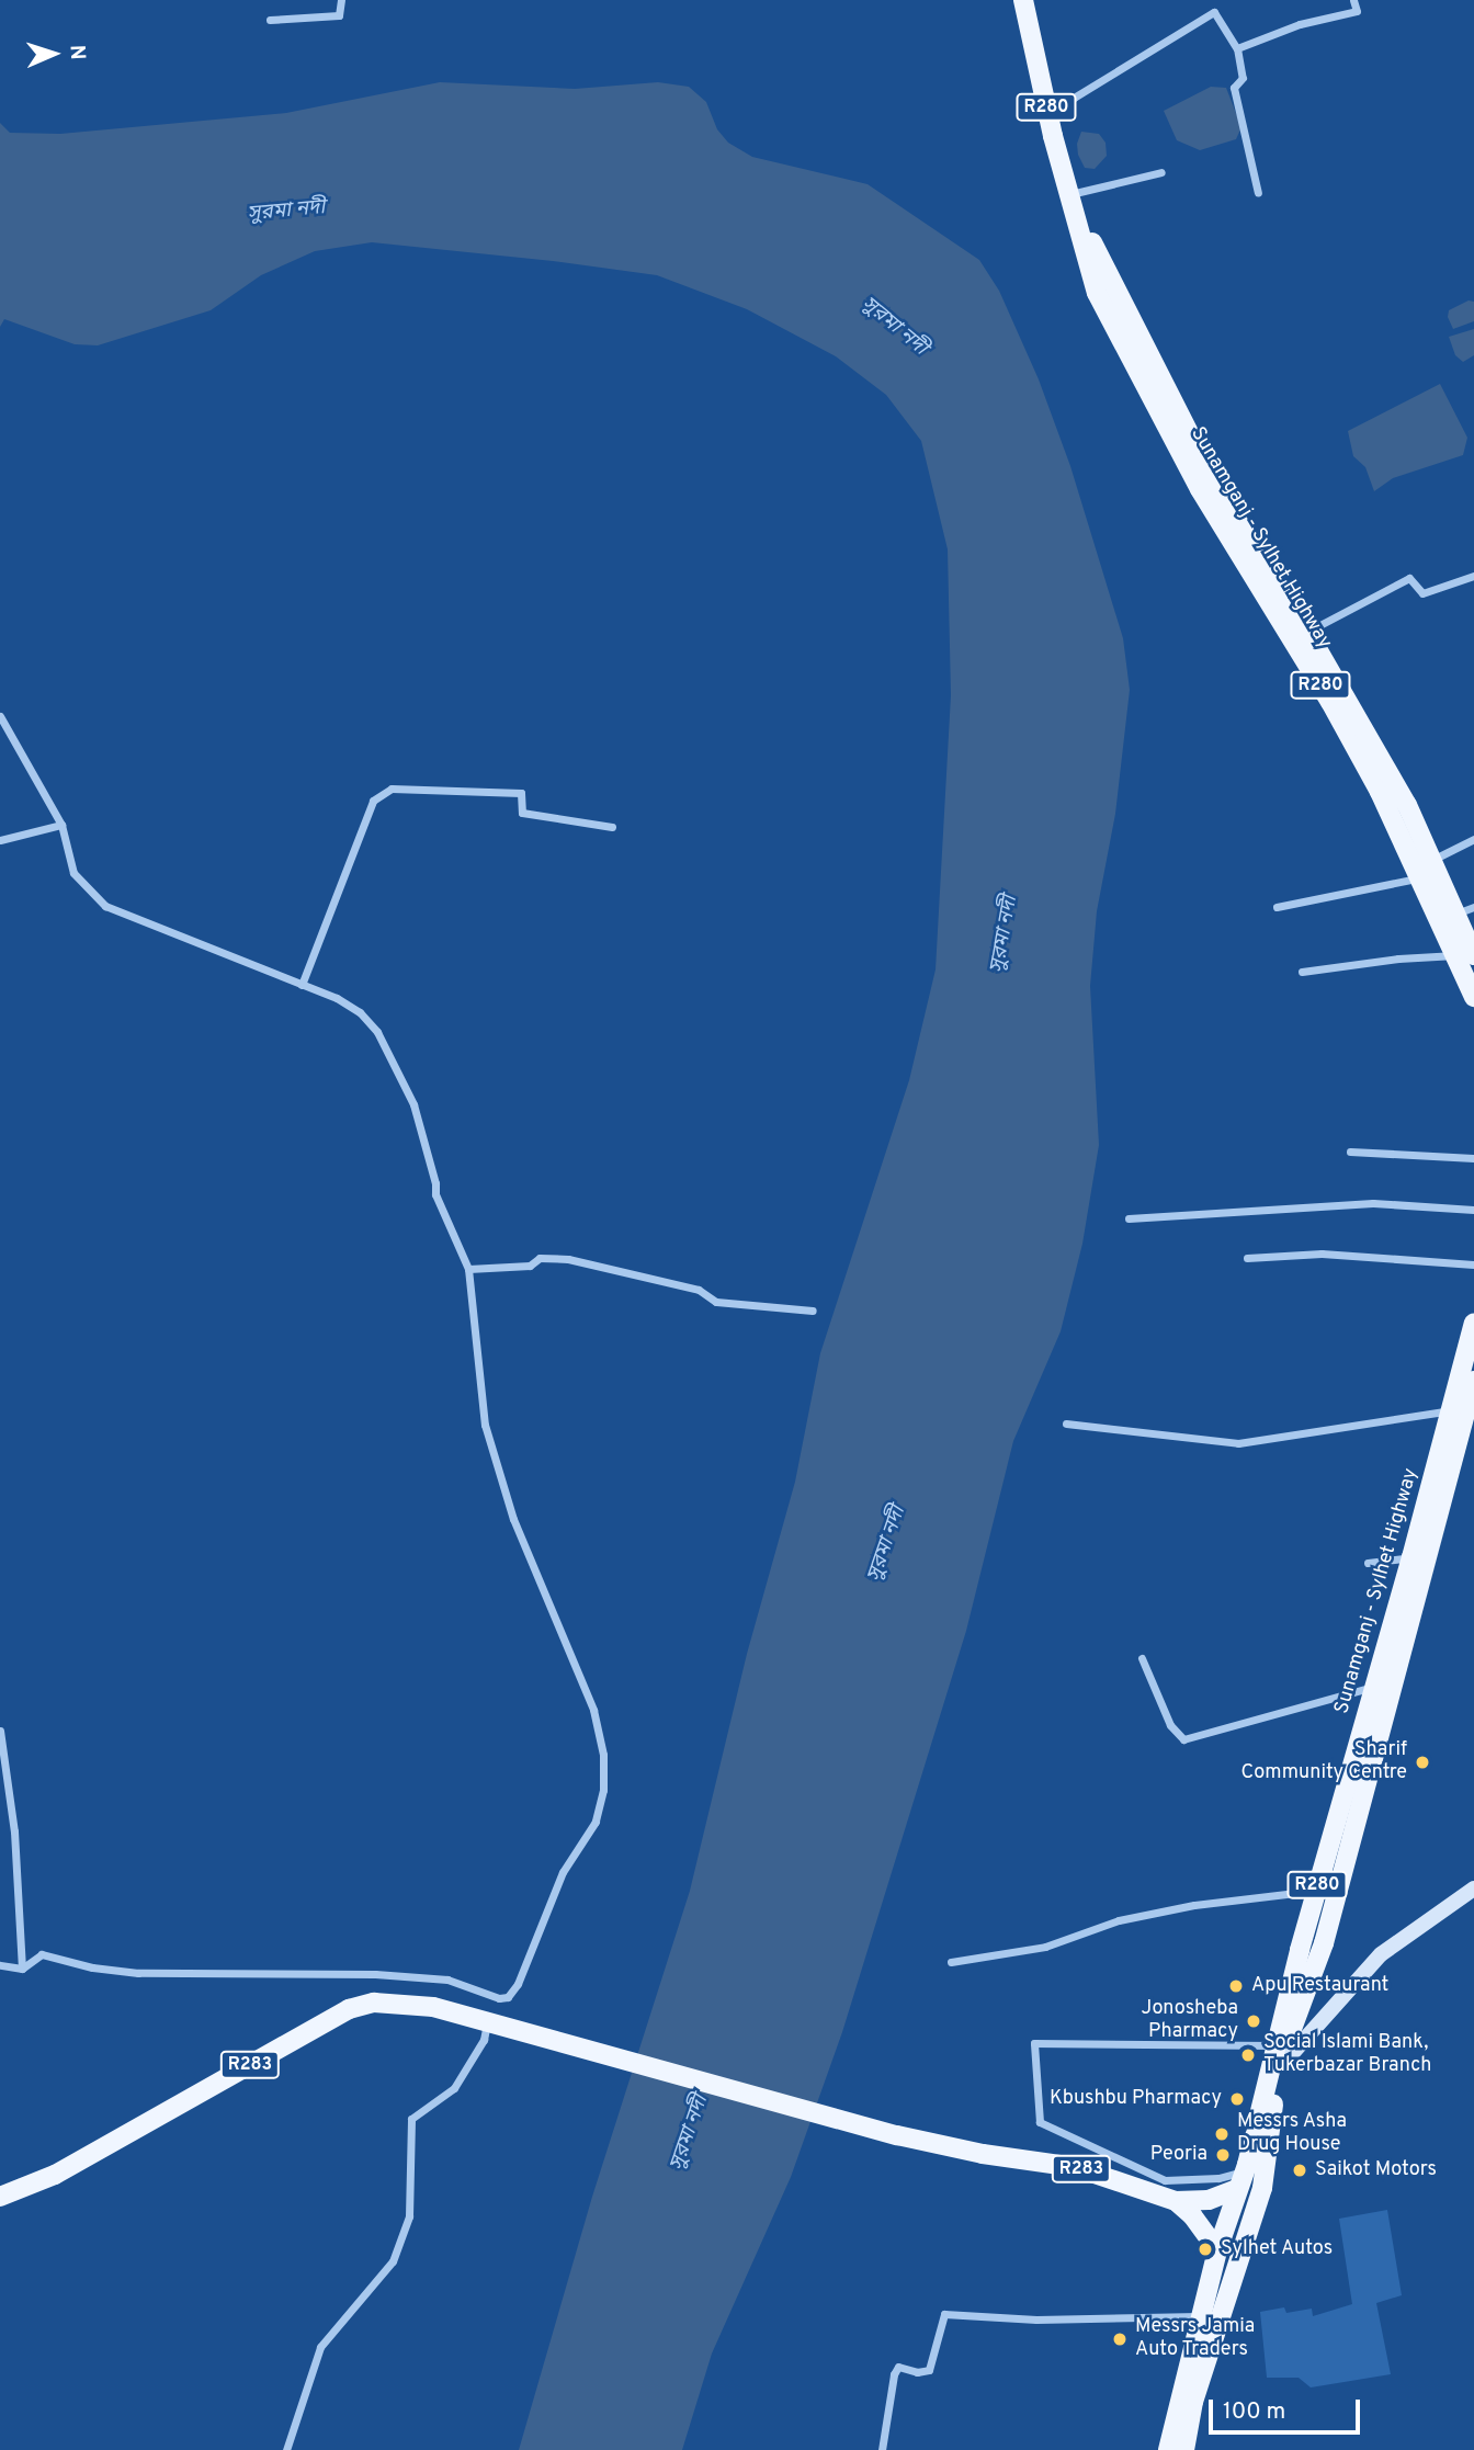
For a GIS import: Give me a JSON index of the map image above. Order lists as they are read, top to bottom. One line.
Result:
{"streets":{"main road":["R280","Sunamganj - Sylhet Highway","R283"]},"crossings":[["R280","Sunamganj - Sylhet Highway"]],"water":["সুরমা নদী"],"places":["Sharif Community Centre","Apu Restaurant","Jonosheba Pharmacy","Social Islami Bank, Tukerbazar Branch","Kbushbu Pharmacy","Messrs Asha Drug House","Peoria","Saikot Motors","Sylhet Autos","Messrs Jamia Auto Traders"],"scale_bar":"100 m","north":"right"}
